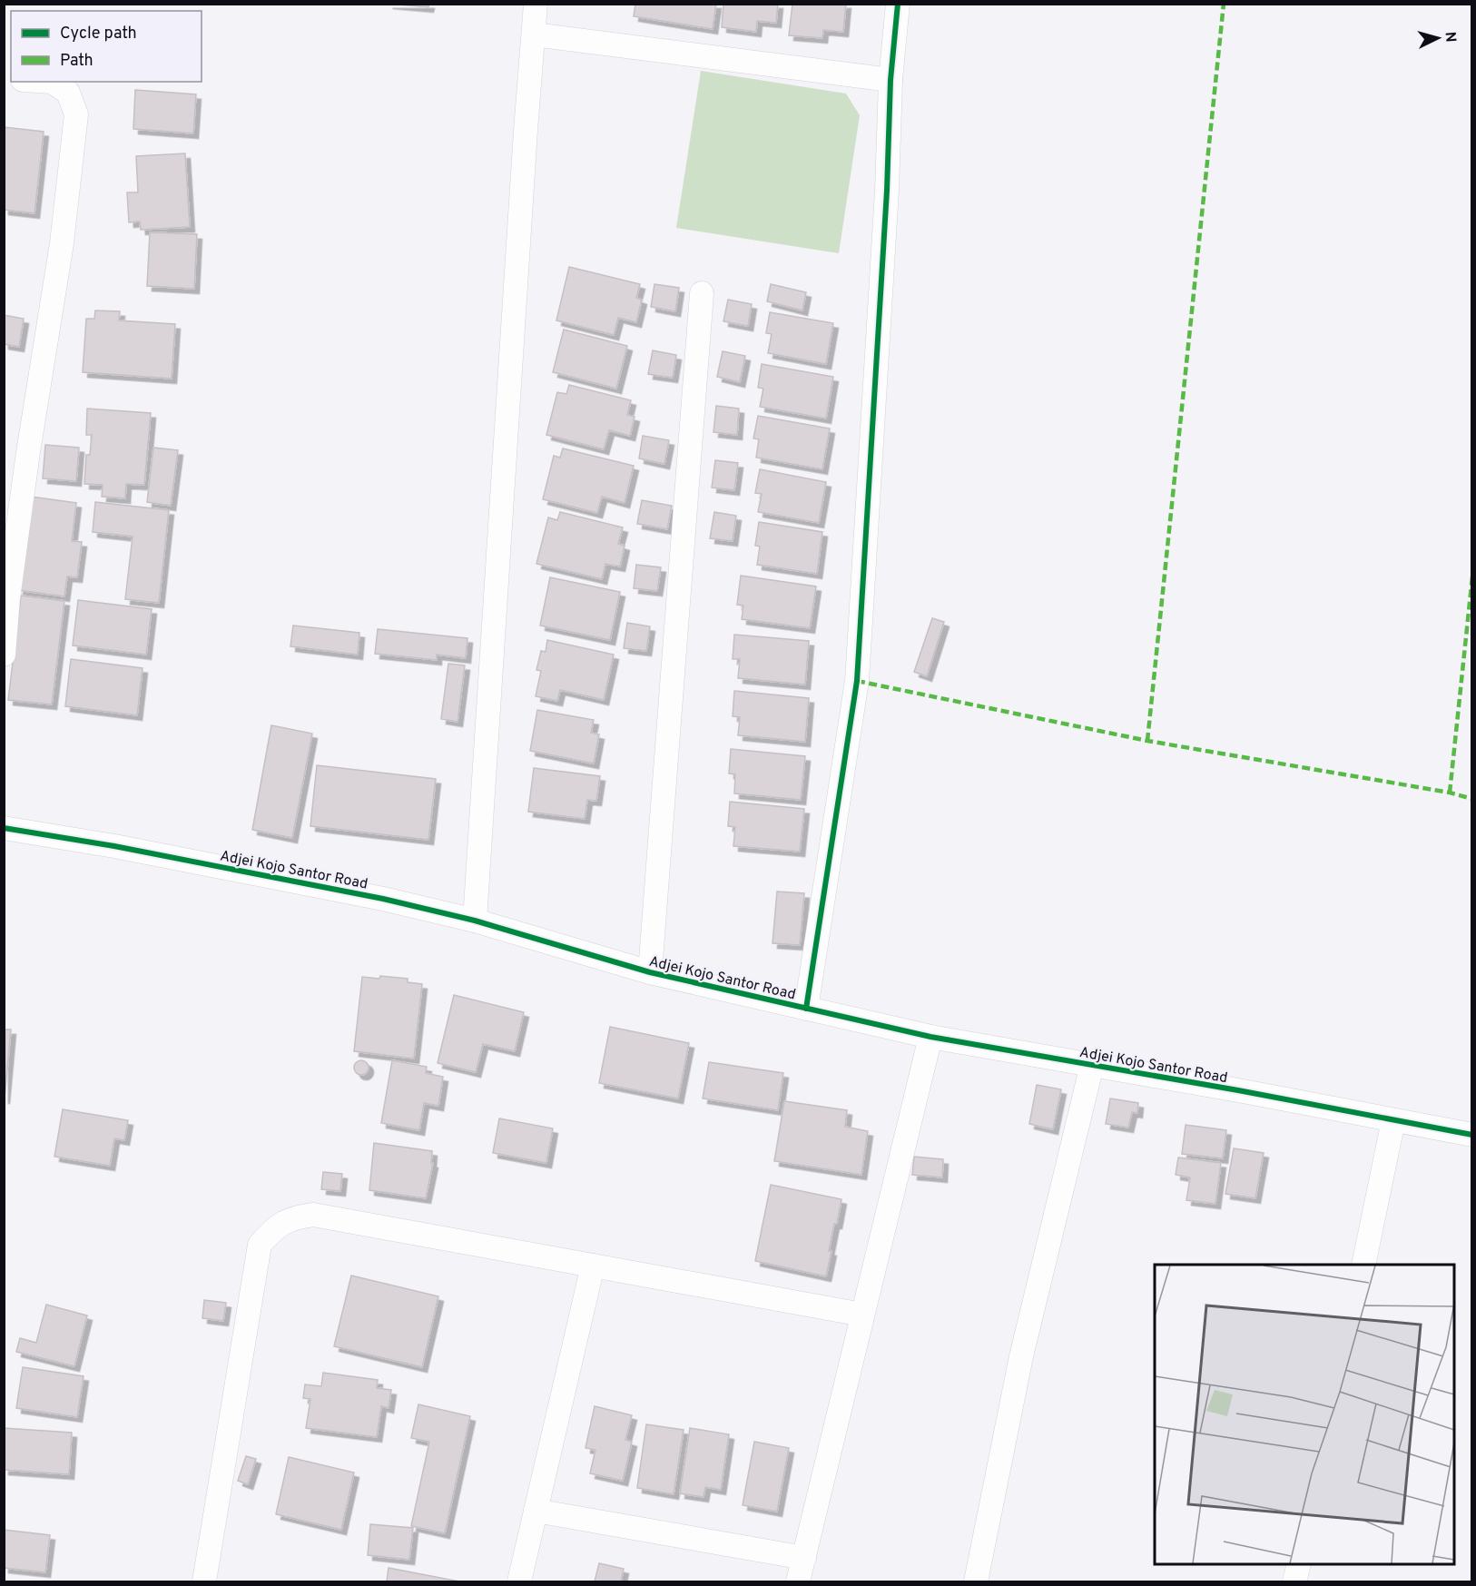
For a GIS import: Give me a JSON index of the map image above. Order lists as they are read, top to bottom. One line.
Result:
{"streets":{"street":["Adjei Kojo Santor Road"]},"legend":["Cycle path","Path"],"north":"right"}
